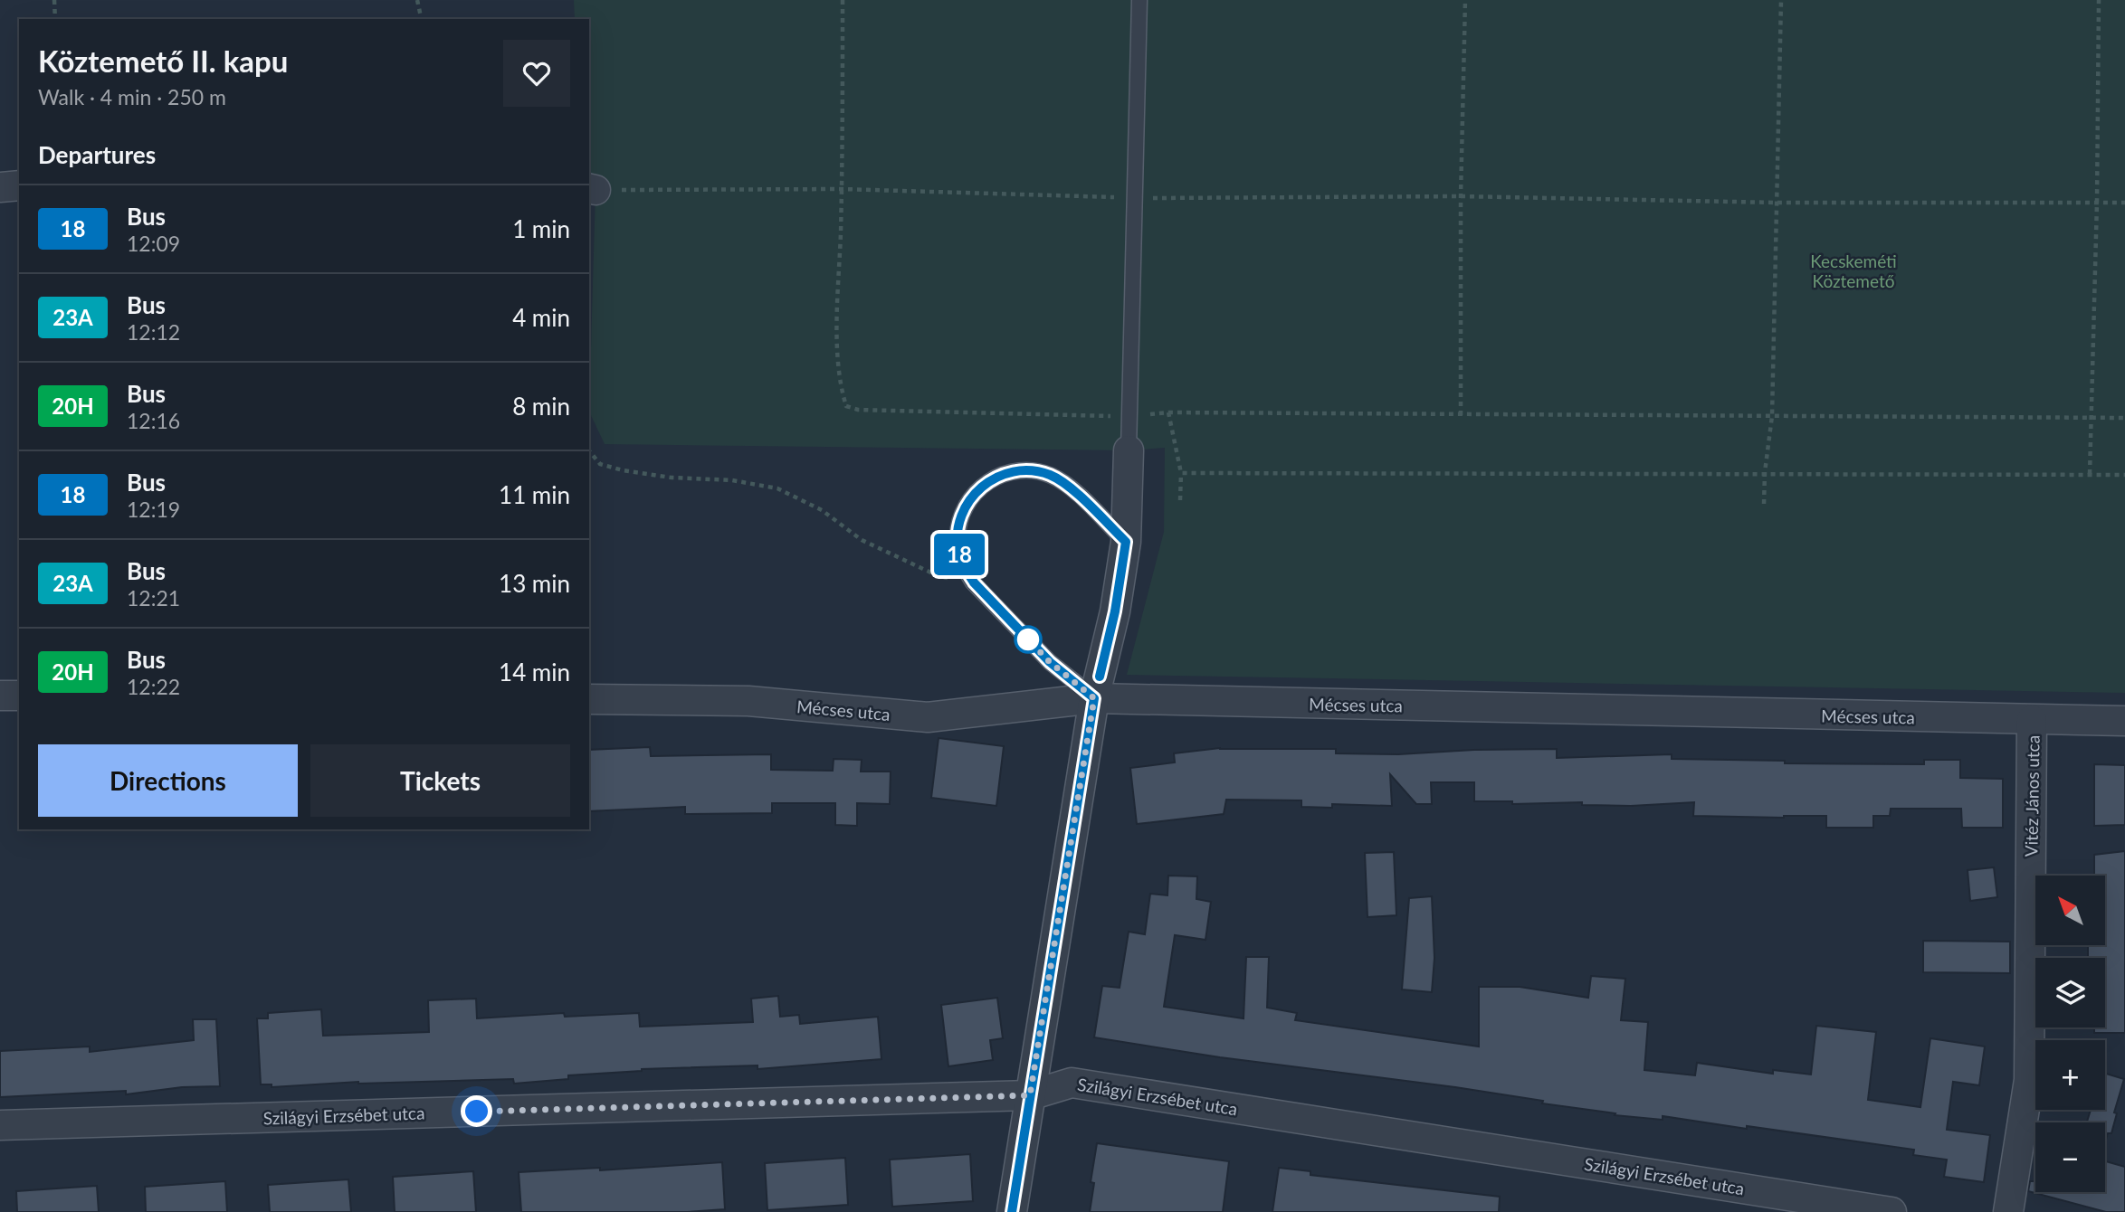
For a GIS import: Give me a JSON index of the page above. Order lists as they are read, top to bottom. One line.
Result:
{"streets":{"street":["Mécses utca","Vitéz János utca","Szilágyi Erzsébet utca"]},"crossings":[["Mécses utca","Vitéz János utca"]],"parks":["Kecskeméti Köztemető"],"lines":["bus line 18"],"north":"top left","page":{"on_map":"18","heading":[["Köztemető II. kapu","Walk · 4 min · 250 m"],"Departures"],"list":[{"mark":"18","name":"Bus","note":"12:09","value":"1 min"},{"mark":"23A","name":"Bus","note":"12:12","value":"4 min"},{"mark":"20H","name":"Bus","note":"12:16","value":"8 min"},{"mark":"18","name":"Bus","note":"12:19","value":"11 min"},{"mark":"23A","name":"Bus","note":"12:21","value":"13 min"},{"mark":"20H","name":"Bus","note":"12:22","value":"14 min"}],"buttons":["Directions","Tickets"],"map_buttons":["+","−"]}}
